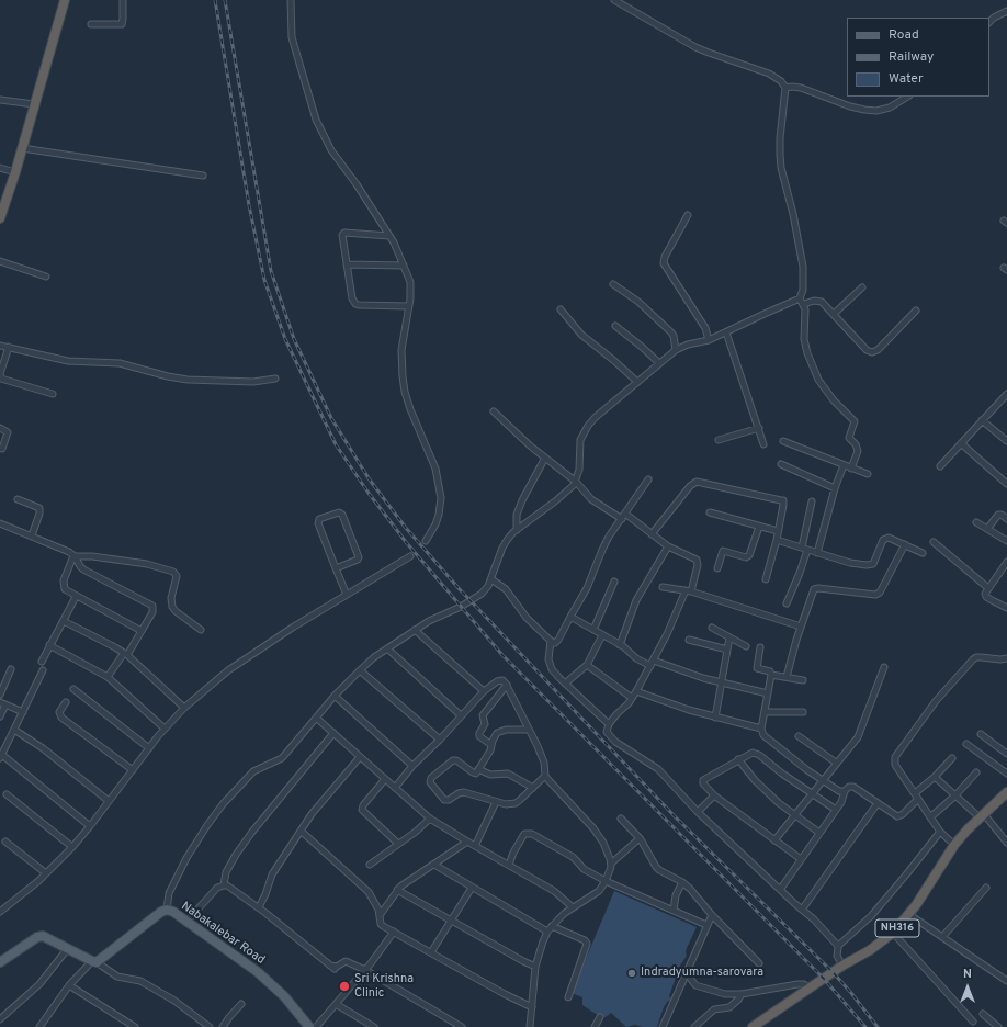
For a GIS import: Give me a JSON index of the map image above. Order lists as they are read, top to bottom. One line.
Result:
{"streets":{"highway":["NH316"],"main road":["Nabakalebar Road"]},"places":["Indradyumna-sarovara","Sri Krishna Clinic"],"legend":["Road","Railway","Water"],"north":"top"}
